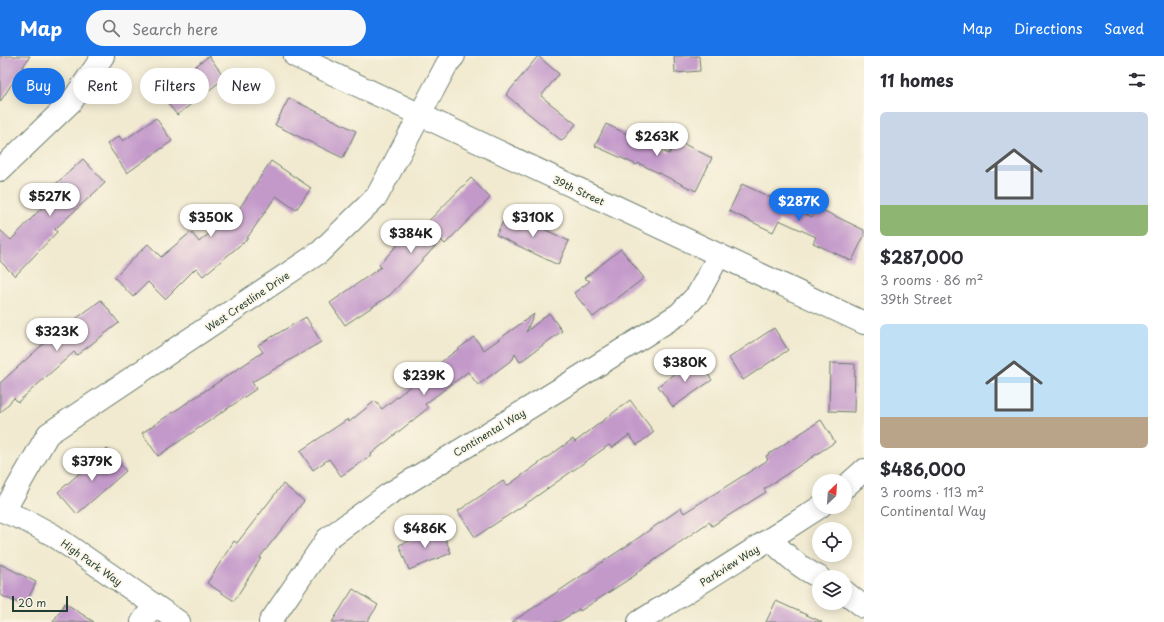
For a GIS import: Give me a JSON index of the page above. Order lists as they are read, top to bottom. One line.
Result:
{"streets":{"street":["39th Street","West Crestline Drive","Continental Way","High Park Way","Parkview Way"]},"crossings":[["39th Street","West Crestline Drive"],["39th Street","Continental Way"],["West Crestline Drive","High Park Way"]],"scale_bar":"20 m","north":"top right","page":{"header":"Map","search":"Search here","nav":["Map","Directions","Saved"],"heading":"11 homes","chip":["Buy","Rent","Filters","New"],"list":[{"name":"$287,000","note":"3 rooms · 86 m² · 39th Street"},{"name":"$486,000","note":"3 rooms · 113 m² · Continental Way"}],"price":["$263K","$527K","$287K","$350K","$310K","$384K","$323K","$380K","$239K","$379K","$486K"],"scale":"20 m"}}
